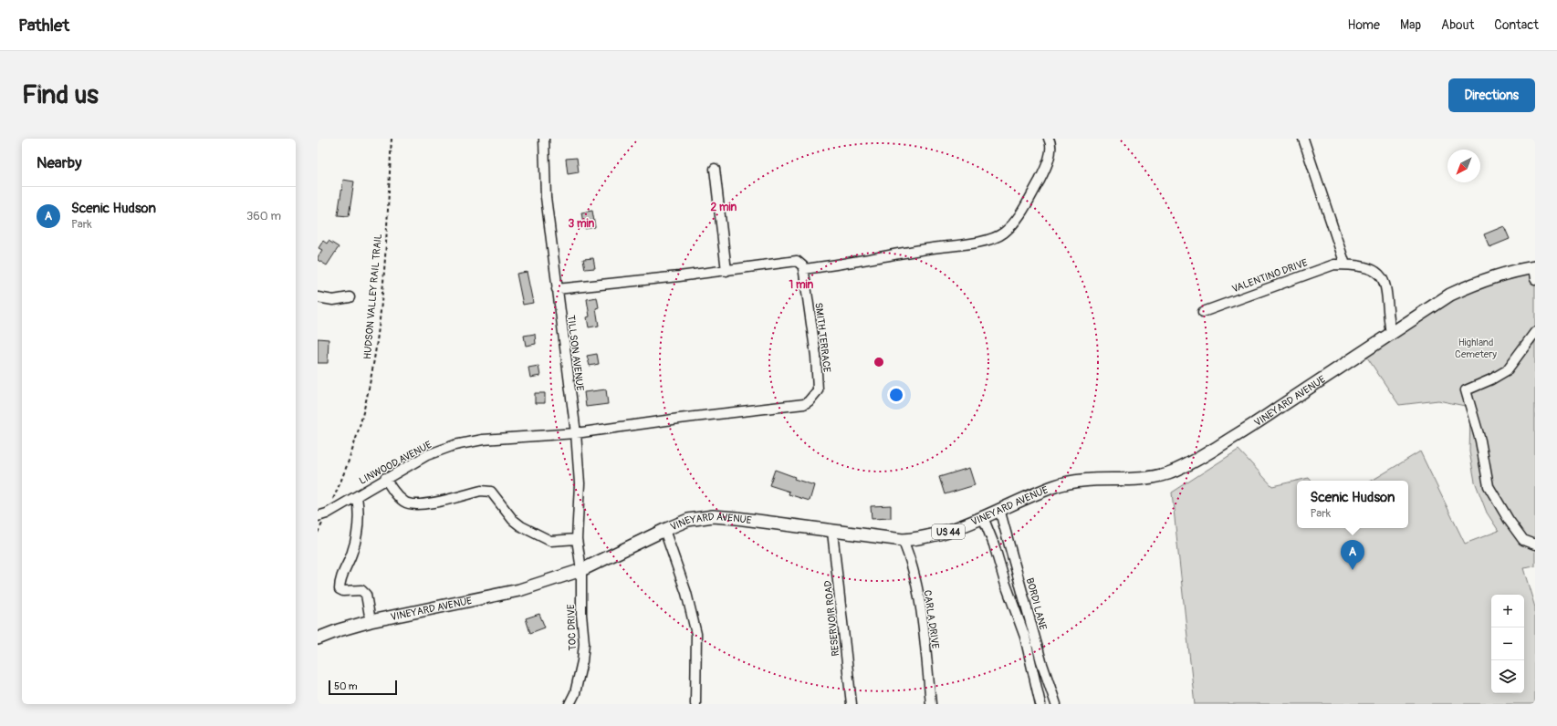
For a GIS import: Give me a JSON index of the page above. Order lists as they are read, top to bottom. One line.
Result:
{"streets":{"main road":["VINEYARD AVENUE","US 44"],"street":["VALENTINO DRIVE","SMITH TERRACE","TILLSON AVENUE","LINWOOD AVENUE","BORDI LANE","RESERVOIR ROAD","CARLA DRIVE","TOC DRIVE"],"path":["HUDSON VALLEY RAIL TRAIL"]},"crossings":[["VALENTINO DRIVE","VINEYARD AVENUE"],["HUDSON VALLEY RAIL TRAIL","LINWOOD AVENUE"],["SMITH TERRACE","TILLSON AVENUE"],["SMITH TERRACE","LINWOOD AVENUE"],["TILLSON AVENUE","VINEYARD AVENUE"],["TILLSON AVENUE","LINWOOD AVENUE"],["TILLSON AVENUE","TOC DRIVE"],["VINEYARD AVENUE","BORDI LANE"],["VINEYARD AVENUE","RESERVOIR ROAD"],["VINEYARD AVENUE","CARLA DRIVE"],["VINEYARD AVENUE","TOC DRIVE"]],"parks":["Highland Cemetery"],"scale_bar":"50 m","north":"bottom left","page":{"header":"Pathlet","nav":["Home","Map","About","Contact"],"buttons":"Directions","title":"Find us","heading":"Nearby","list":[{"mark":"A","name":"Scenic Hudson","note":"Park","value":"360 m"}],"popup":["Scenic Hudson","Park"],"pins":"A","map_buttons":["+","−"],"scale":"50 m"},"rings":["2 min","3 min","1 min"]}
